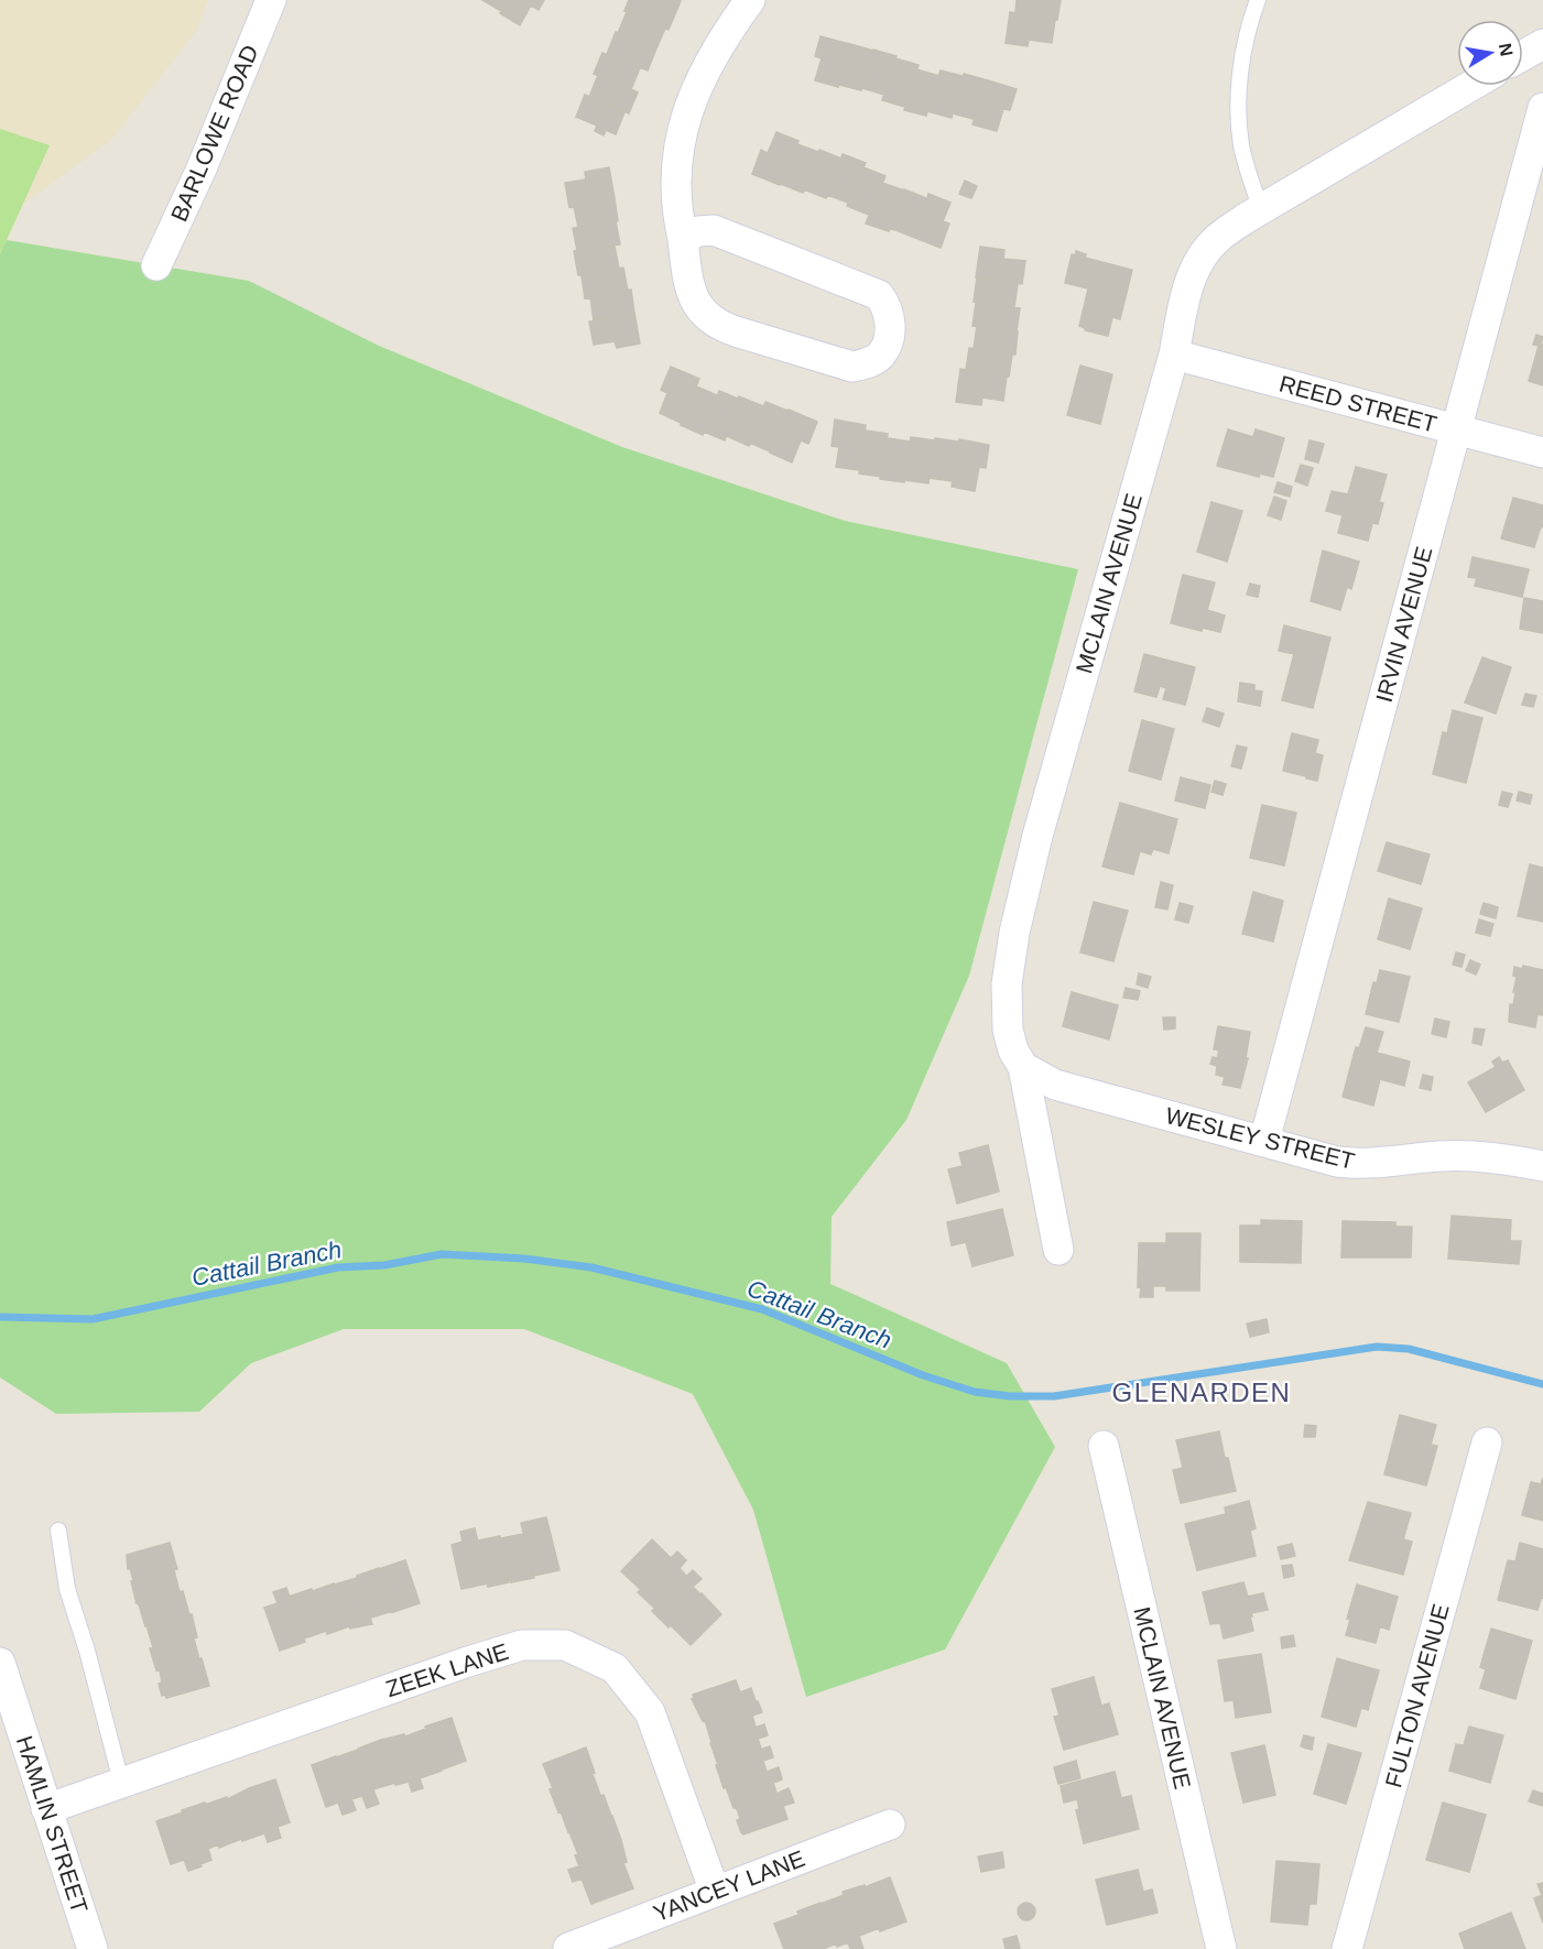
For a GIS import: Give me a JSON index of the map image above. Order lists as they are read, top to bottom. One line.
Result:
{"streets":{"street":["BARLOWE ROAD","REED STREET","MCLAIN AVENUE","IRVIN AVENUE","WESLEY STREET","ZEEK LANE","FULTON AVENUE","HAMLIN STREET","YANCEY LANE"]},"crossings":[["REED STREET","MCLAIN AVENUE"],["REED STREET","IRVIN AVENUE"],["MCLAIN AVENUE","WESLEY STREET"],["IRVIN AVENUE","WESLEY STREET"],["ZEEK LANE","HAMLIN STREET"],["ZEEK LANE","YANCEY LANE"]],"districts":["GLENARDEN"],"water":["Cattail Branch"],"north":"right"}
